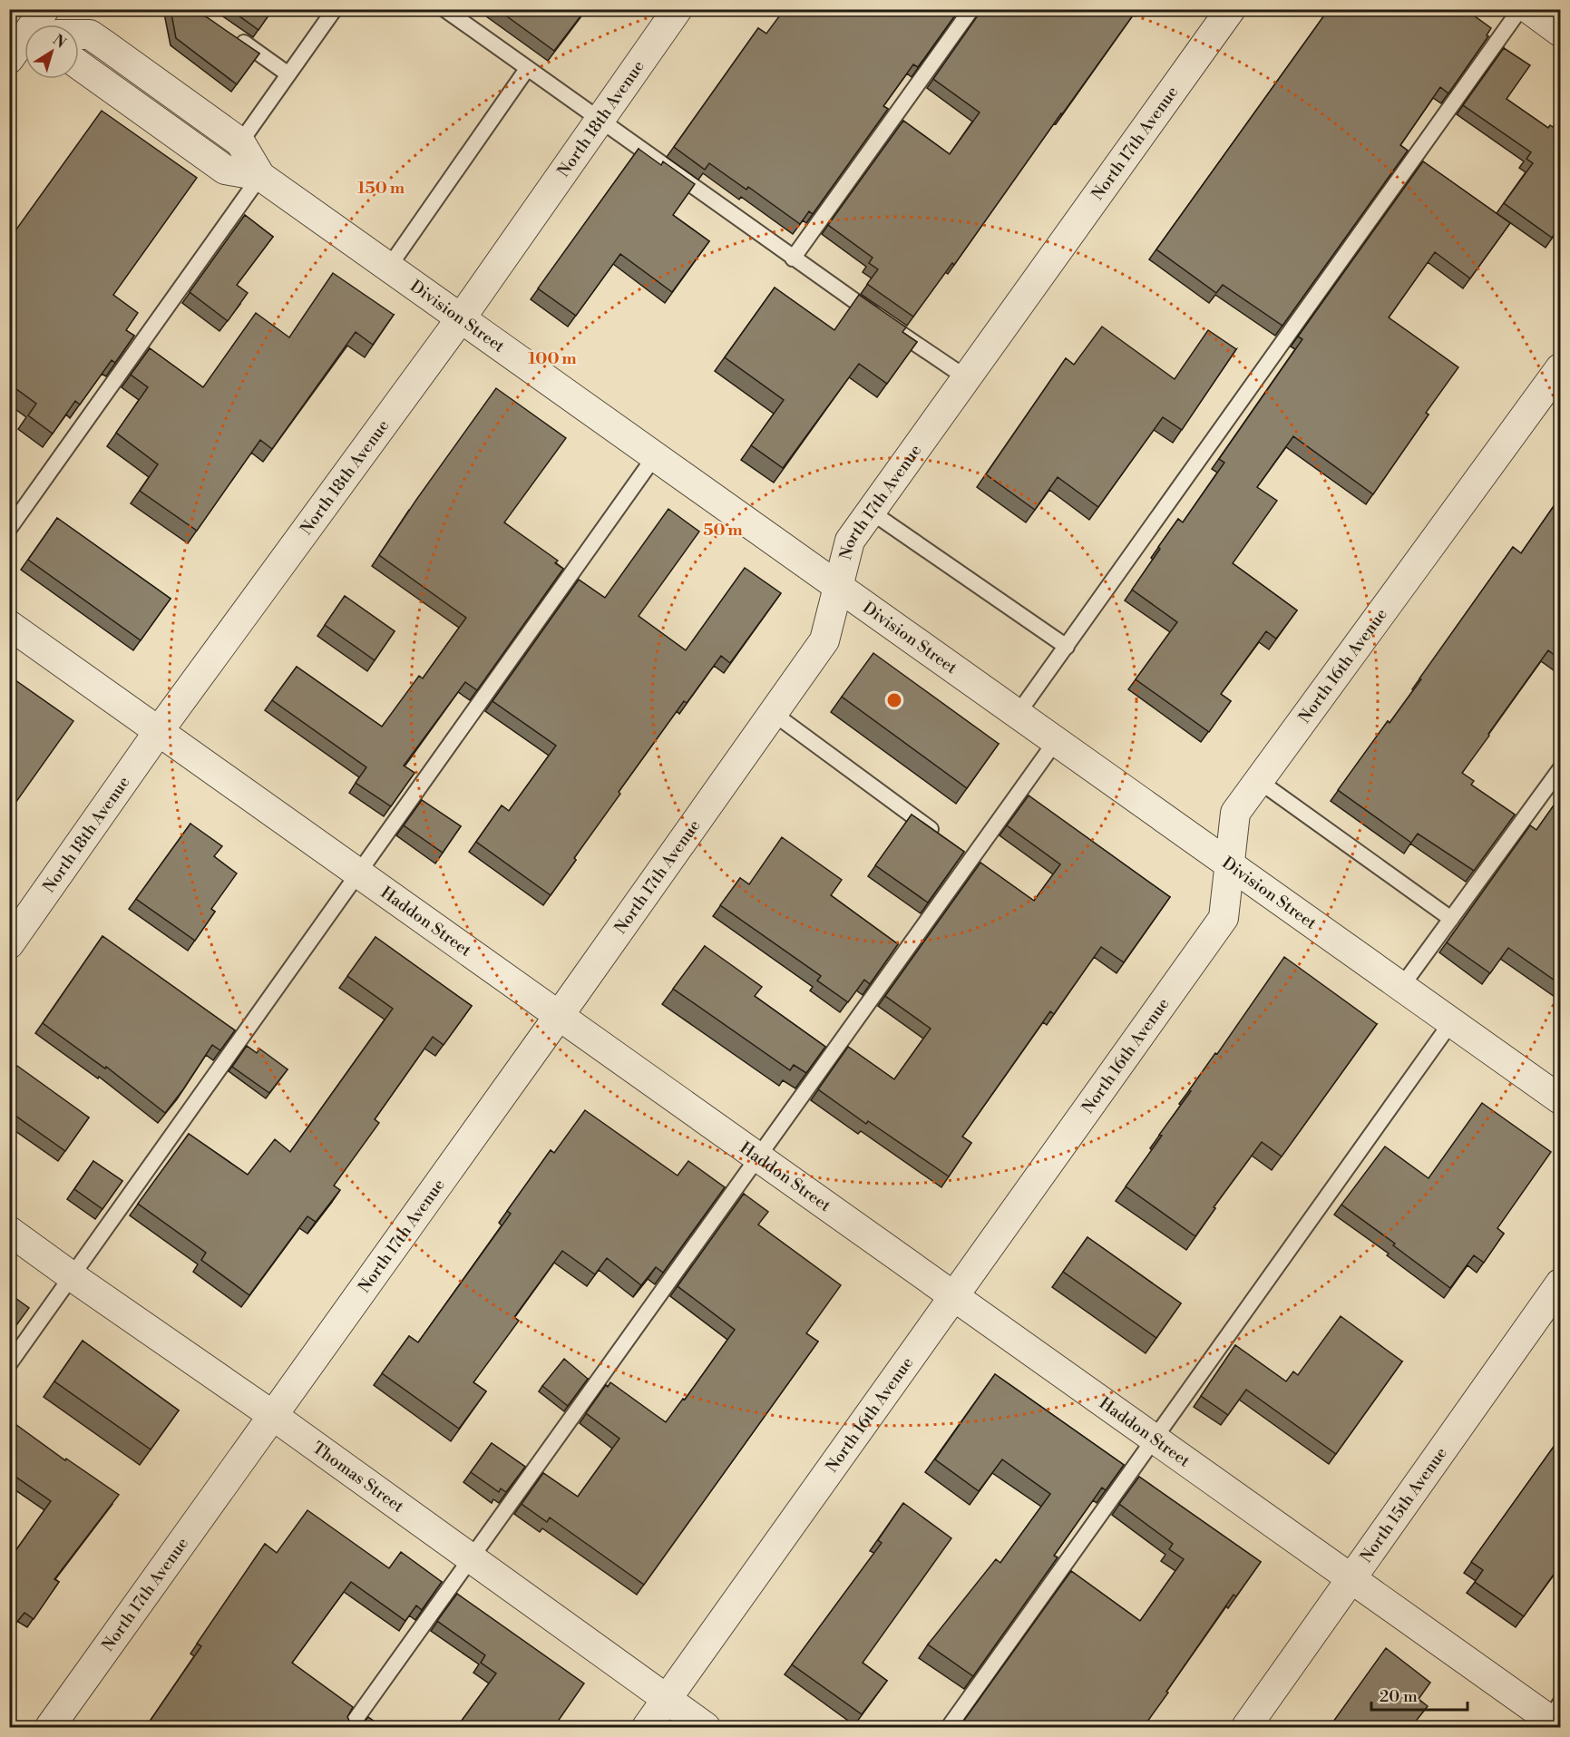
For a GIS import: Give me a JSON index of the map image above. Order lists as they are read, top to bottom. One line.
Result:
{"streets":{"street":["North 18th Avenue","North 17th Avenue","Division Street","North 16th Avenue","Haddon Street","Thomas Street","North 15th Avenue"]},"crossings":[["North 18th Avenue","Division Street"],["North 18th Avenue","Haddon Street"],["North 17th Avenue","Division Street"],["North 17th Avenue","Haddon Street"],["North 17th Avenue","Thomas Street"],["Division Street","North 16th Avenue"],["North 16th Avenue","Haddon Street"],["North 16th Avenue","Thomas Street"],["Haddon Street","North 15th Avenue"]],"scale_bar":"20 m","north":"top right","rings":["150 m","100 m","50 m"]}
